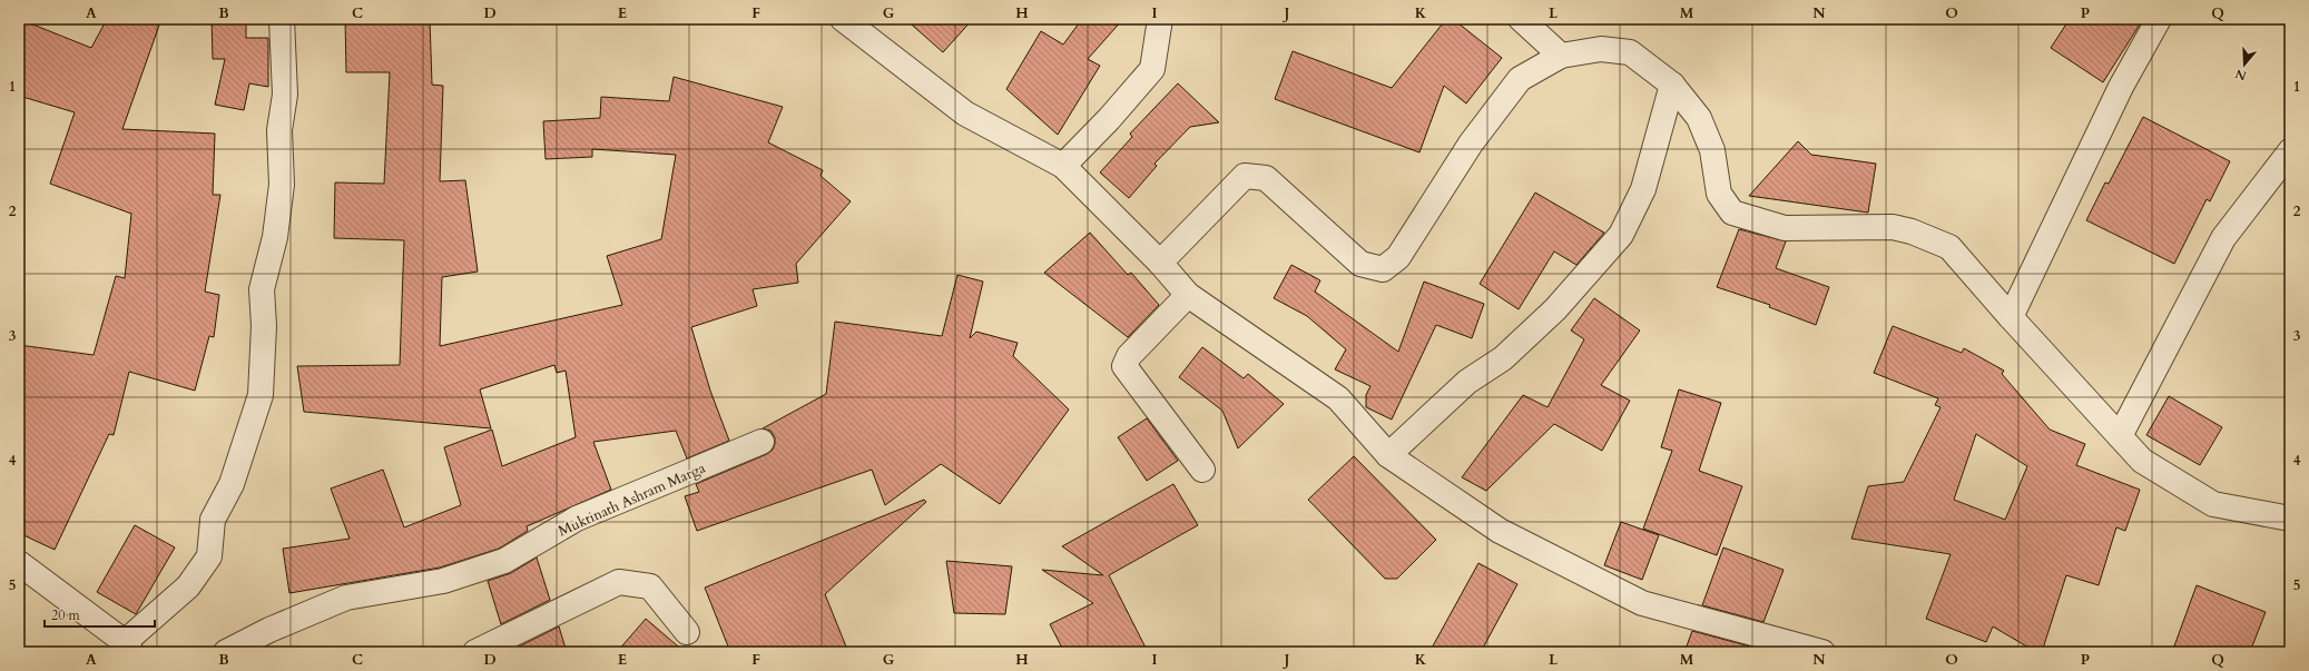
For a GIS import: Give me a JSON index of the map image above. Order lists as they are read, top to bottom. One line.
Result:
{"streets":{"street":["Muktinath Ashram Marga"]},"scale_bar":"20 m","north":"bottom","grid":{"columns":["A","B","C","D","E","F","G","H","I","J","K","L","M","N","O","P","Q"],"rows":["1","2","3","4","5"]}}
